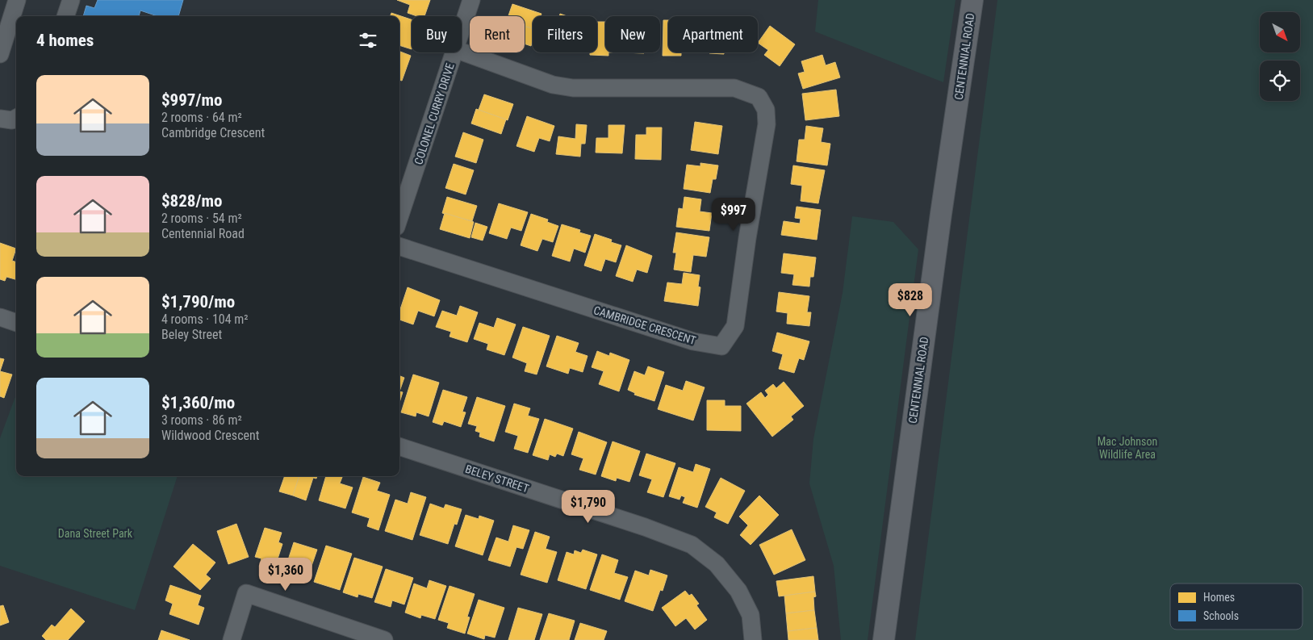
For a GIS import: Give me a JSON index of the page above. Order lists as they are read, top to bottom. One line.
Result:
{"streets":{"main road":["CENTENNIAL ROAD"],"street":["COLONEL CURRY DRIVE","CAMBRIDGE CRESCENT","BELEY STREET"]},"parks":["Mac Johnson Wildlife Area","Dana Street Park"],"legend":["Homes","Schools"],"north":"bottom right","page":{"chip":["Buy","Rent","Filters","New","Apartment"],"heading":"4 homes","list":[{"name":"$997/mo","note":"2 rooms · 64 m² · Cambridge Crescent"},{"name":"$828/mo","note":"2 rooms · 54 m² · Centennial Road"},{"name":"$1,790/mo","note":"4 rooms · 104 m² · Beley Street"},{"name":"$1,360/mo","note":"3 rooms · 86 m² · Wildwood Crescent"}],"price":["$997","$828","$1,790","$1,360"]}}
